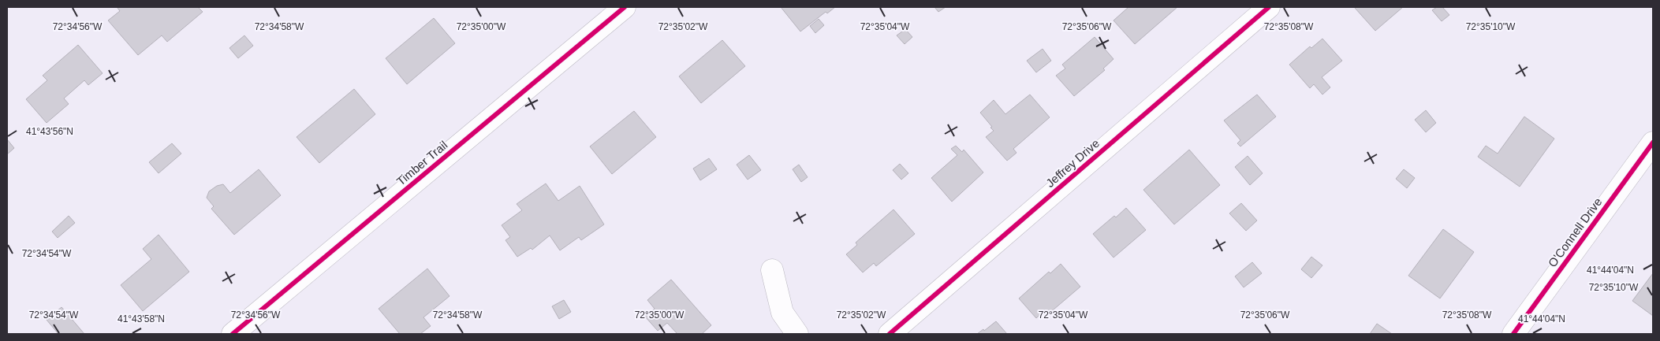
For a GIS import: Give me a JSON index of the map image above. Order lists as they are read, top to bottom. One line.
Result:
{"streets":{"street":["Timber Trail","Jeffrey Drive","O'Connell Drive"]},"coordinates":["72°35'10\"W","72°34'56\"W","72°34'58\"W","72°35'00\"W","72°35'02\"W","72°35'04\"W","72°35'06\"W","72°35'08\"W","41°43'56\"N","72°34'54\"W","41°44'04\"N","41°43'58\"N"]}
